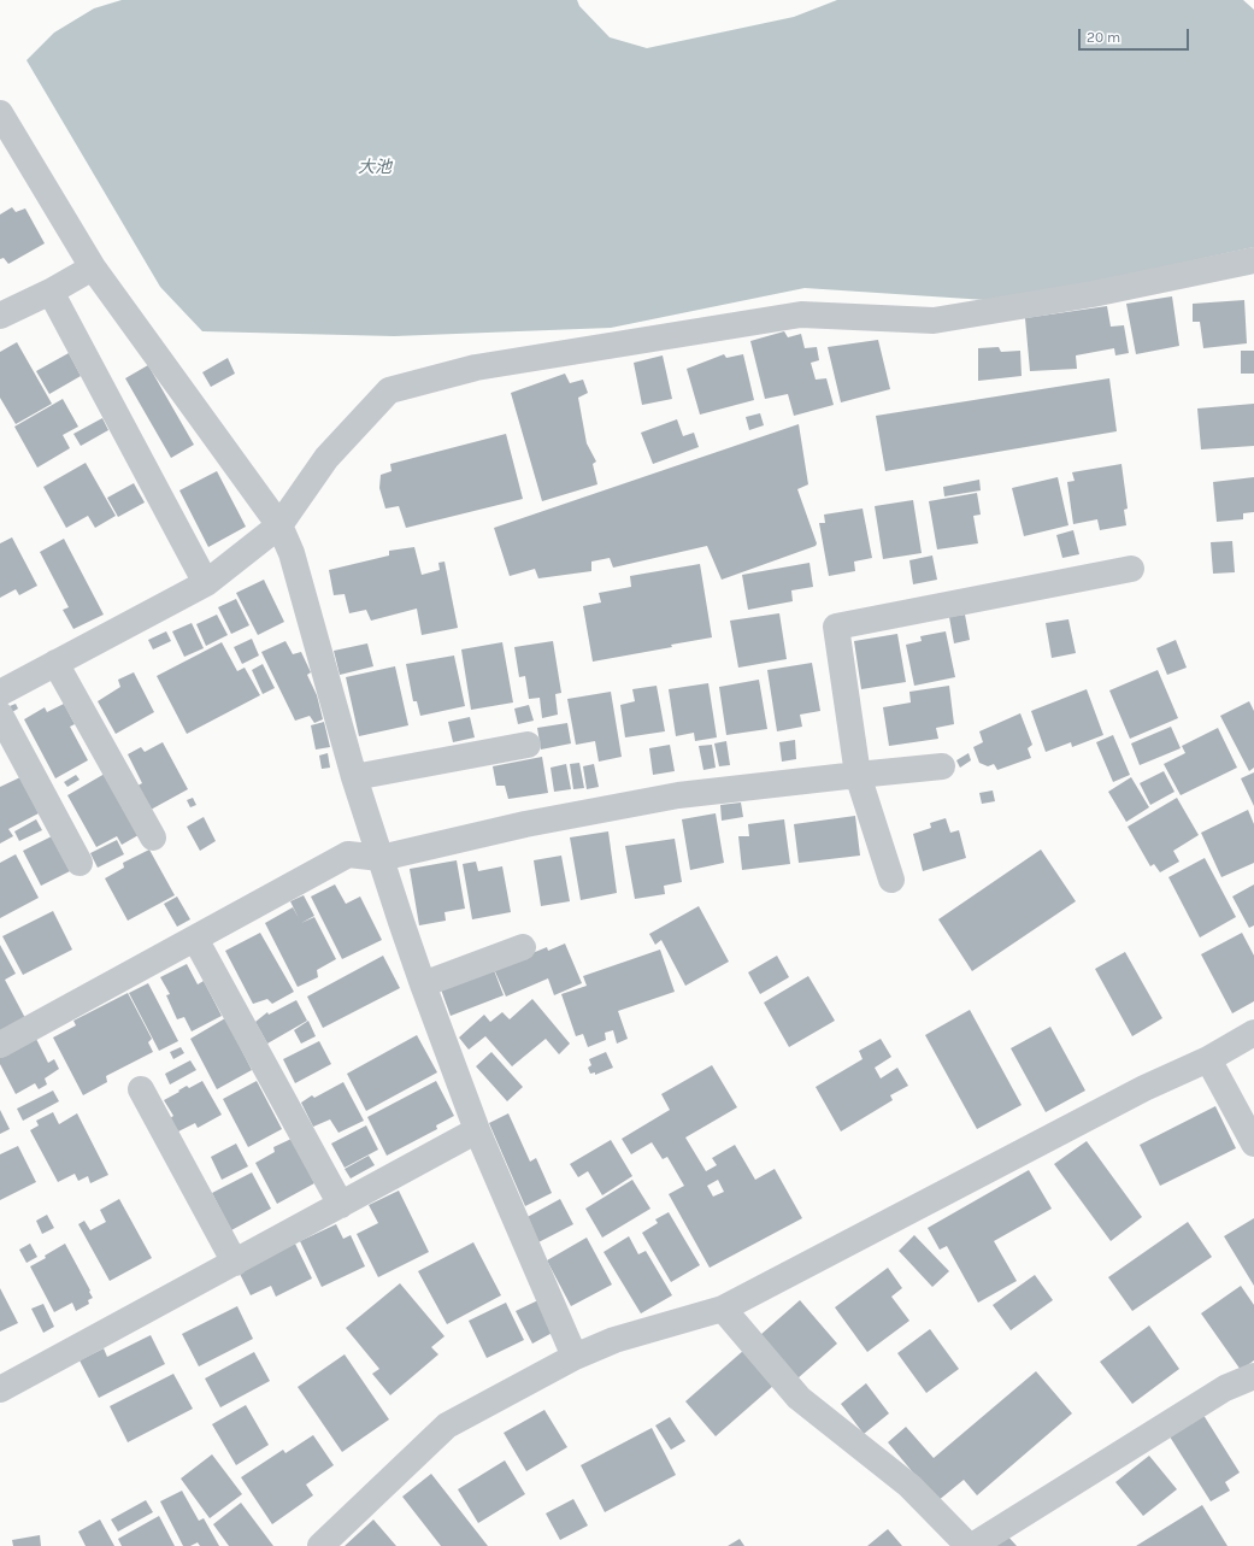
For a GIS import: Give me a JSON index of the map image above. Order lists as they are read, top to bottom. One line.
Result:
{"water":["大池"],"scale_bar":"20 m"}
